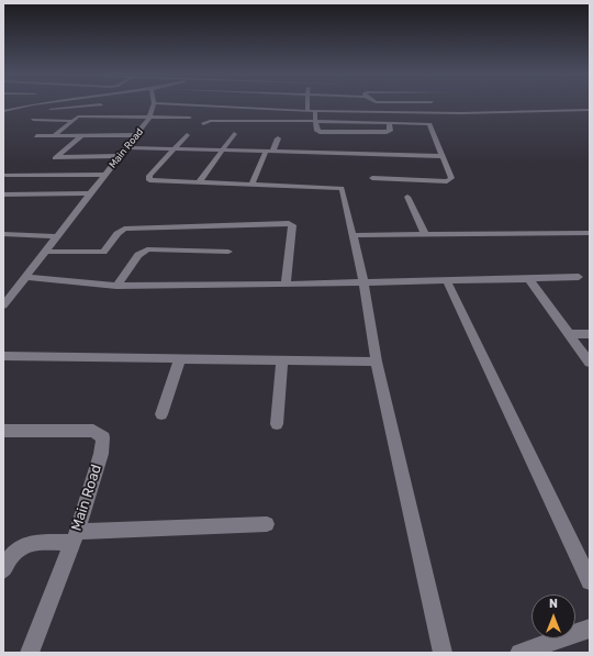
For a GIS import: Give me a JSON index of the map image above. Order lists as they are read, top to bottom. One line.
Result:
{"streets":{"street":["Main Road"]},"north":"top"}
